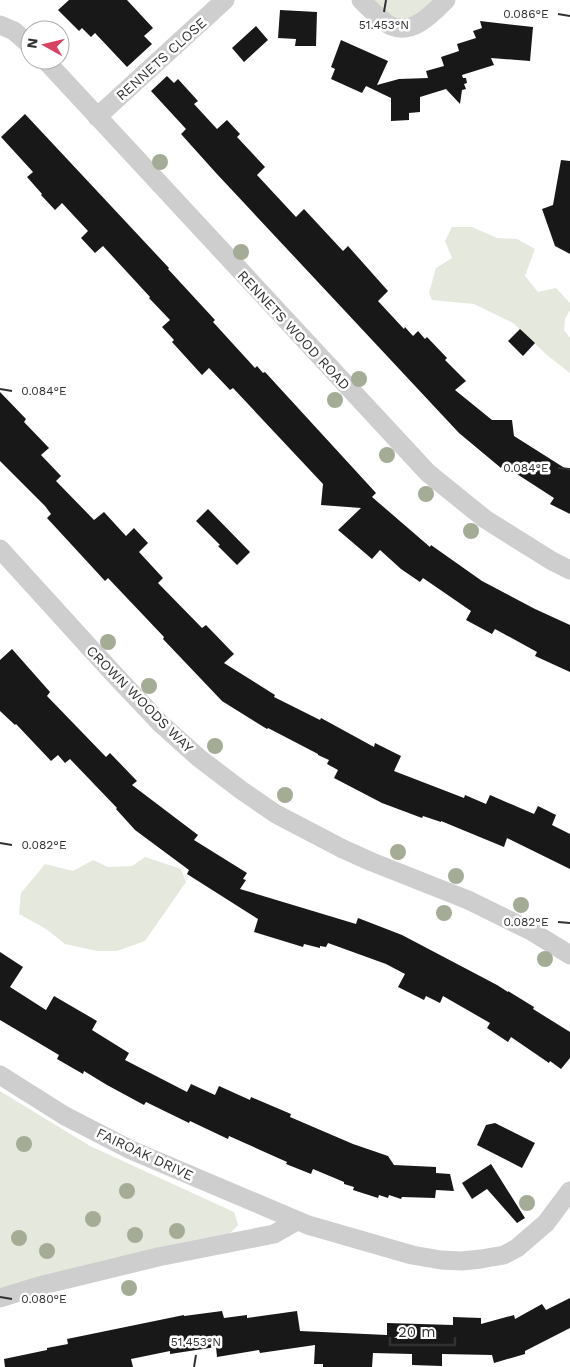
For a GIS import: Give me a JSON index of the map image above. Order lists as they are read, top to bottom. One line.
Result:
{"streets":{"street":["RENNETS CLOSE","RENNETS WOOD ROAD","CROWN WOODS WAY","FAIROAK DRIVE"]},"crossings":[["RENNETS CLOSE","RENNETS WOOD ROAD"]],"scale_bar":"20 m","north":"left","coordinates":["0.086°E","51.453°N","0.084°E","0.082°E","0.080°E"]}
